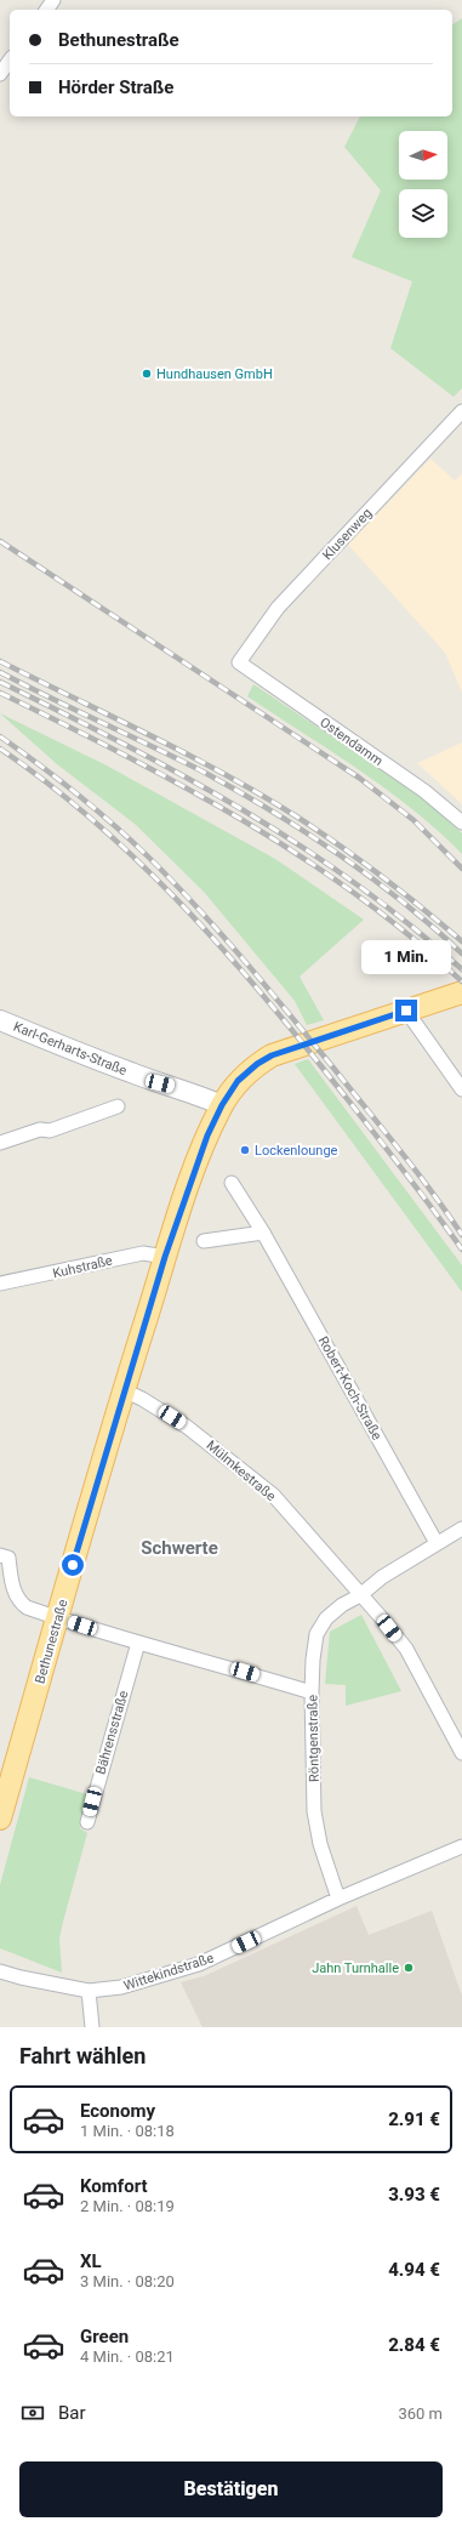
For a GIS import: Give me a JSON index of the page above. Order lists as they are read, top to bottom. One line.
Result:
{"streets":{"main road":["Karl-Gerharts-Straße","Bethunestraße"],"street":["Klusenweg","Ostendamm","Kuhstraße","Robert-Koch-Straße","Mülmkestraße","Bährensstraße","Röntgenstraße","Wittekindstraße"]},"crossings":[["Klusenweg","Ostendamm"],["Karl-Gerharts-Straße","Bethunestraße"],["Kuhstraße","Bethunestraße"],["Robert-Koch-Straße","Röntgenstraße"],["Mülmkestraße","Bethunestraße"],["Mülmkestraße","Röntgenstraße"],["Röntgenstraße","Wittekindstraße"]],"districts":["Schwerte"],"places":["Hundhausen GmbH","Lockenlounge","Jahn Turnhalle"],"north":"right","page":{"banner":["Bethunestraße","Hörder Straße"],"bubble":"1 Min.","heading":"Fahrt wählen","list":[{"name":"Economy","note":"1 Min. · 08:18","value":"2.91 €"},{"name":"Komfort","note":"2 Min. · 08:19","value":"3.93 €"},{"name":"XL","note":"3 Min. · 08:20","value":"4.94 €"},{"name":"Green","note":"4 Min. · 08:21","value":"2.84 €"}],"pay":["Bar","360 m"],"buttons":"Bestätigen"}}
